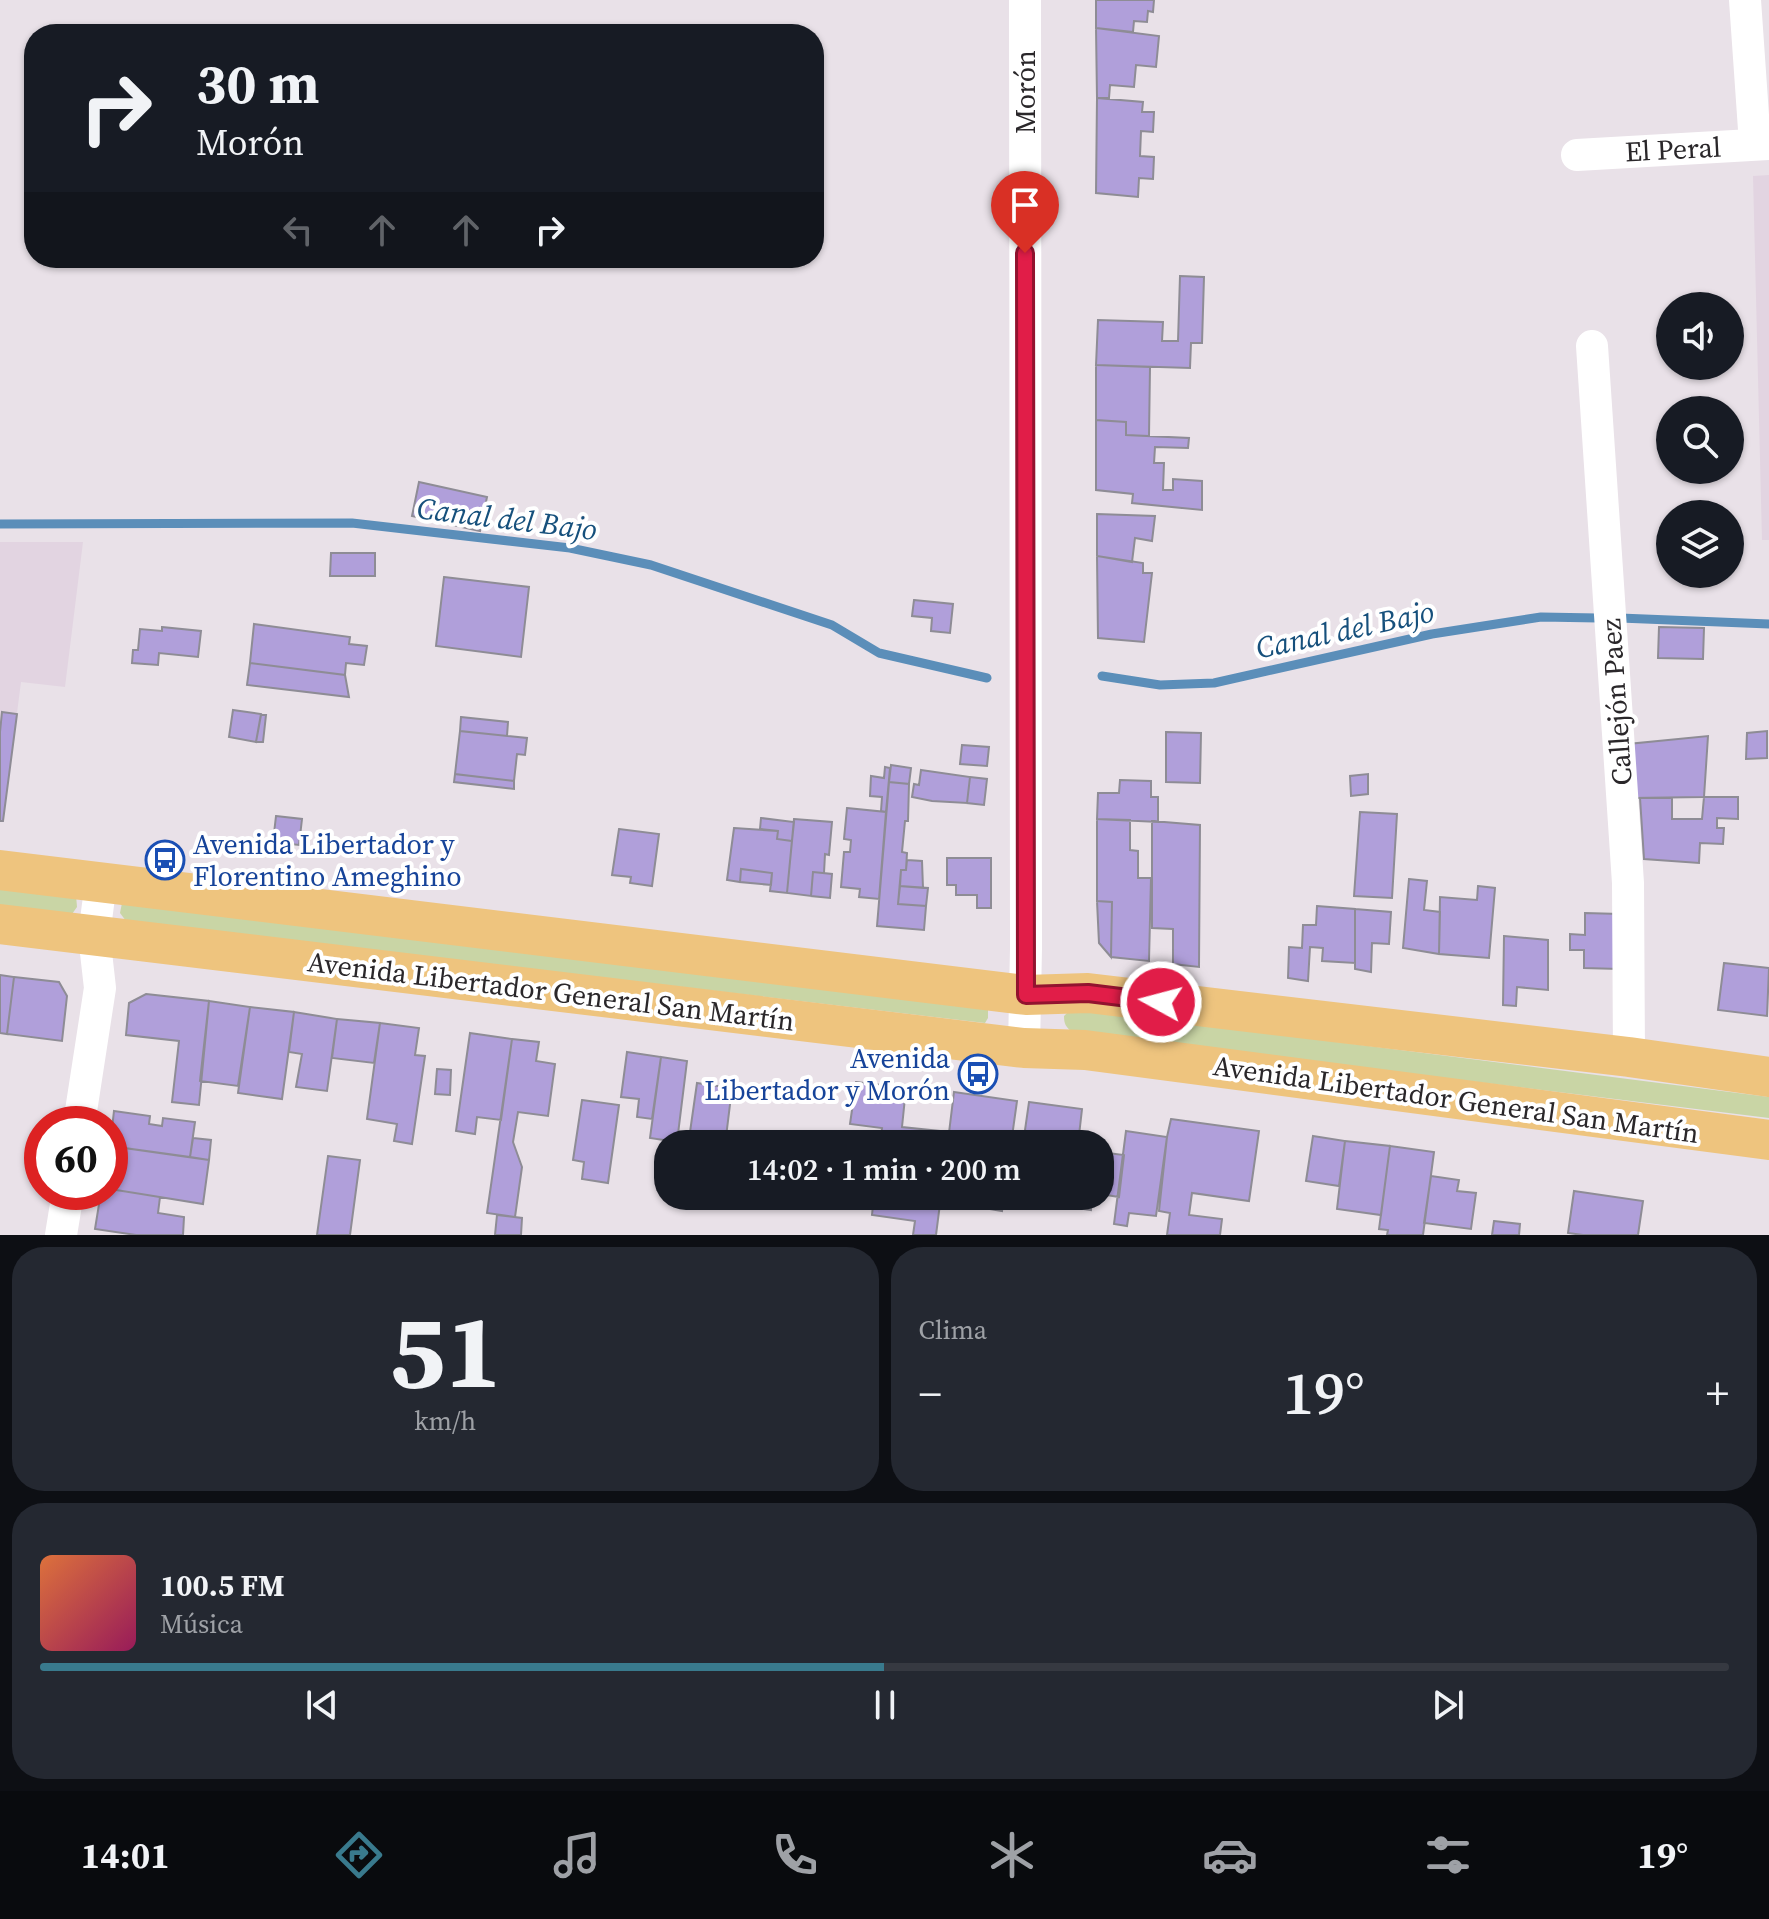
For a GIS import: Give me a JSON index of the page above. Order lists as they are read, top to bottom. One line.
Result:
{"streets":{"main road":["Avenida Libertador General San Martín"],"street":["Morón","El Peral","Callejón Paez"]},"crossings":[["Morón","Avenida Libertador General San Martín"],["Callejón Paez","Avenida Libertador General San Martín"]],"water":["Canal del Bajo"],"places":{"bus stop":["Avenida Libertador y Florentino Ameghino","Avenida Libertador y Morón"]},"page":{"turn":["30 m","Morón"],"limit":"60","trip":"14:02 · 1 min · 200 m","tile":[["51","km/h"],"Clima"],"heat":["−","19°","+"],"song":["100.5 FM","Música"],"tabs":["14:01","19°"]}}
